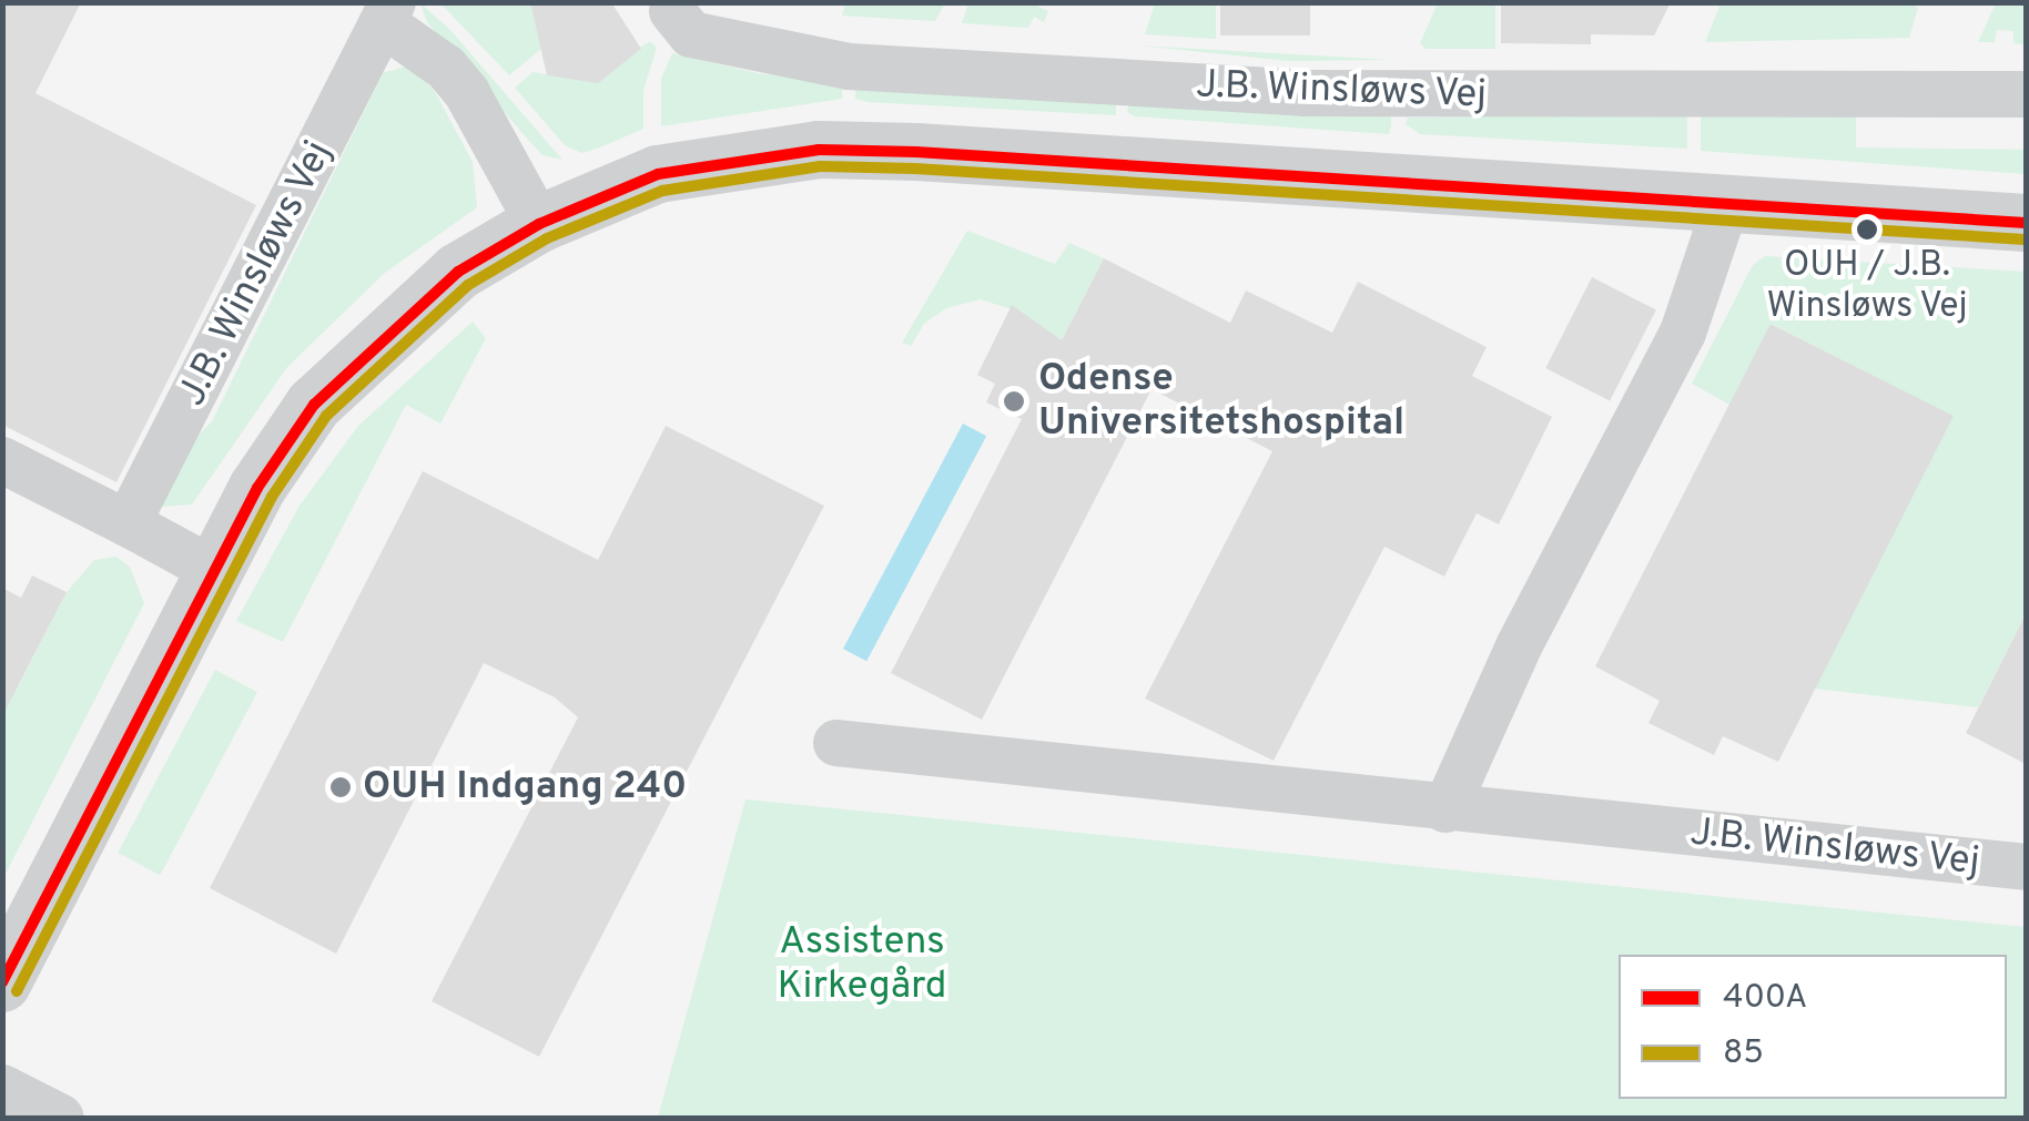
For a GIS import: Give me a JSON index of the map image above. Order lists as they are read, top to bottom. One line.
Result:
{"streets":{"street":["J.B. Winsløws Vej"]},"parks":["Assistens Kirkegård"],"places":["OUH / J.B. Winsløws Vej","Odense Universitetshospital","OUH Indgang 240"],"lines":["transit line 400A","transit line 85"],"legend":["400A","85"]}
